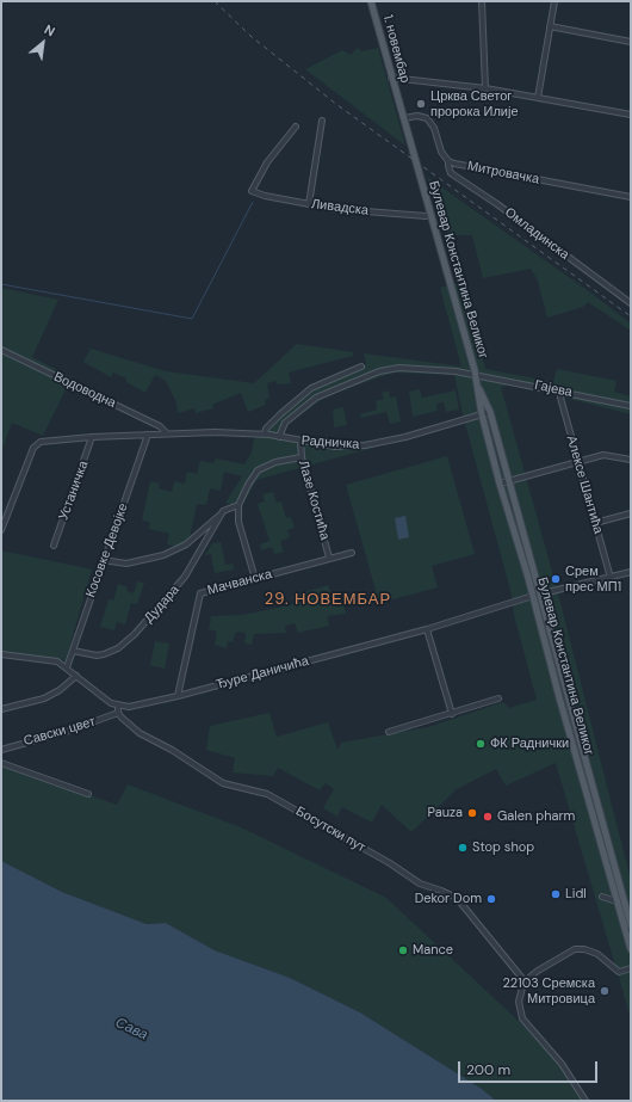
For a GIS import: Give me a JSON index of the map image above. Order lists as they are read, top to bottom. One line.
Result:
{"streets":{"main road":["1. новембар","Булевар Константина Великог"],"street":["Митровачка","Ливадска","Омладинска","Гајева","Водоводна","Радничка","Алексе Шантића","Устаничка","Лазе Костића","Косовке Девојке","Мачванска","Дудара","Ђуре Даничића","Савски цвет","Босутски пут"]},"crossings":[["1. новембар","Митровачка"],["1. новембар","Булевар Константина Великог"],["Митровачка","Омладинска"],["Ливадска","Булевар Константина Великог"],["Булевар Константина Великог","Гајева"],["Булевар Константина Великог","Радничка"],["Булевар Константина Великог","Ђуре Даничића"],["Гајева","Радничка"],["Гајева","Алексе Шантића"],["Водоводна","Радничка"],["Радничка","Лазе Костића"],["Алексе Шантића","Ђуре Даничића"],["Лазе Костића","Мачванска"],["Косовке Девојке","Дудара"],["Мачванска","Ђуре Даничића"],["Савски цвет","Босутски пут"]],"districts":["29. НОВЕМБАР"],"water":["Сава"],"places":["Црква Светог пророка Илије","Срем прес МП1","ФК Раднички","Pauza","Galen pharm","Stop shop","Lidl","Dekor Dom","Mance","22103 Сремска Митровица"],"scale_bar":"200 m","north":"top right"}
